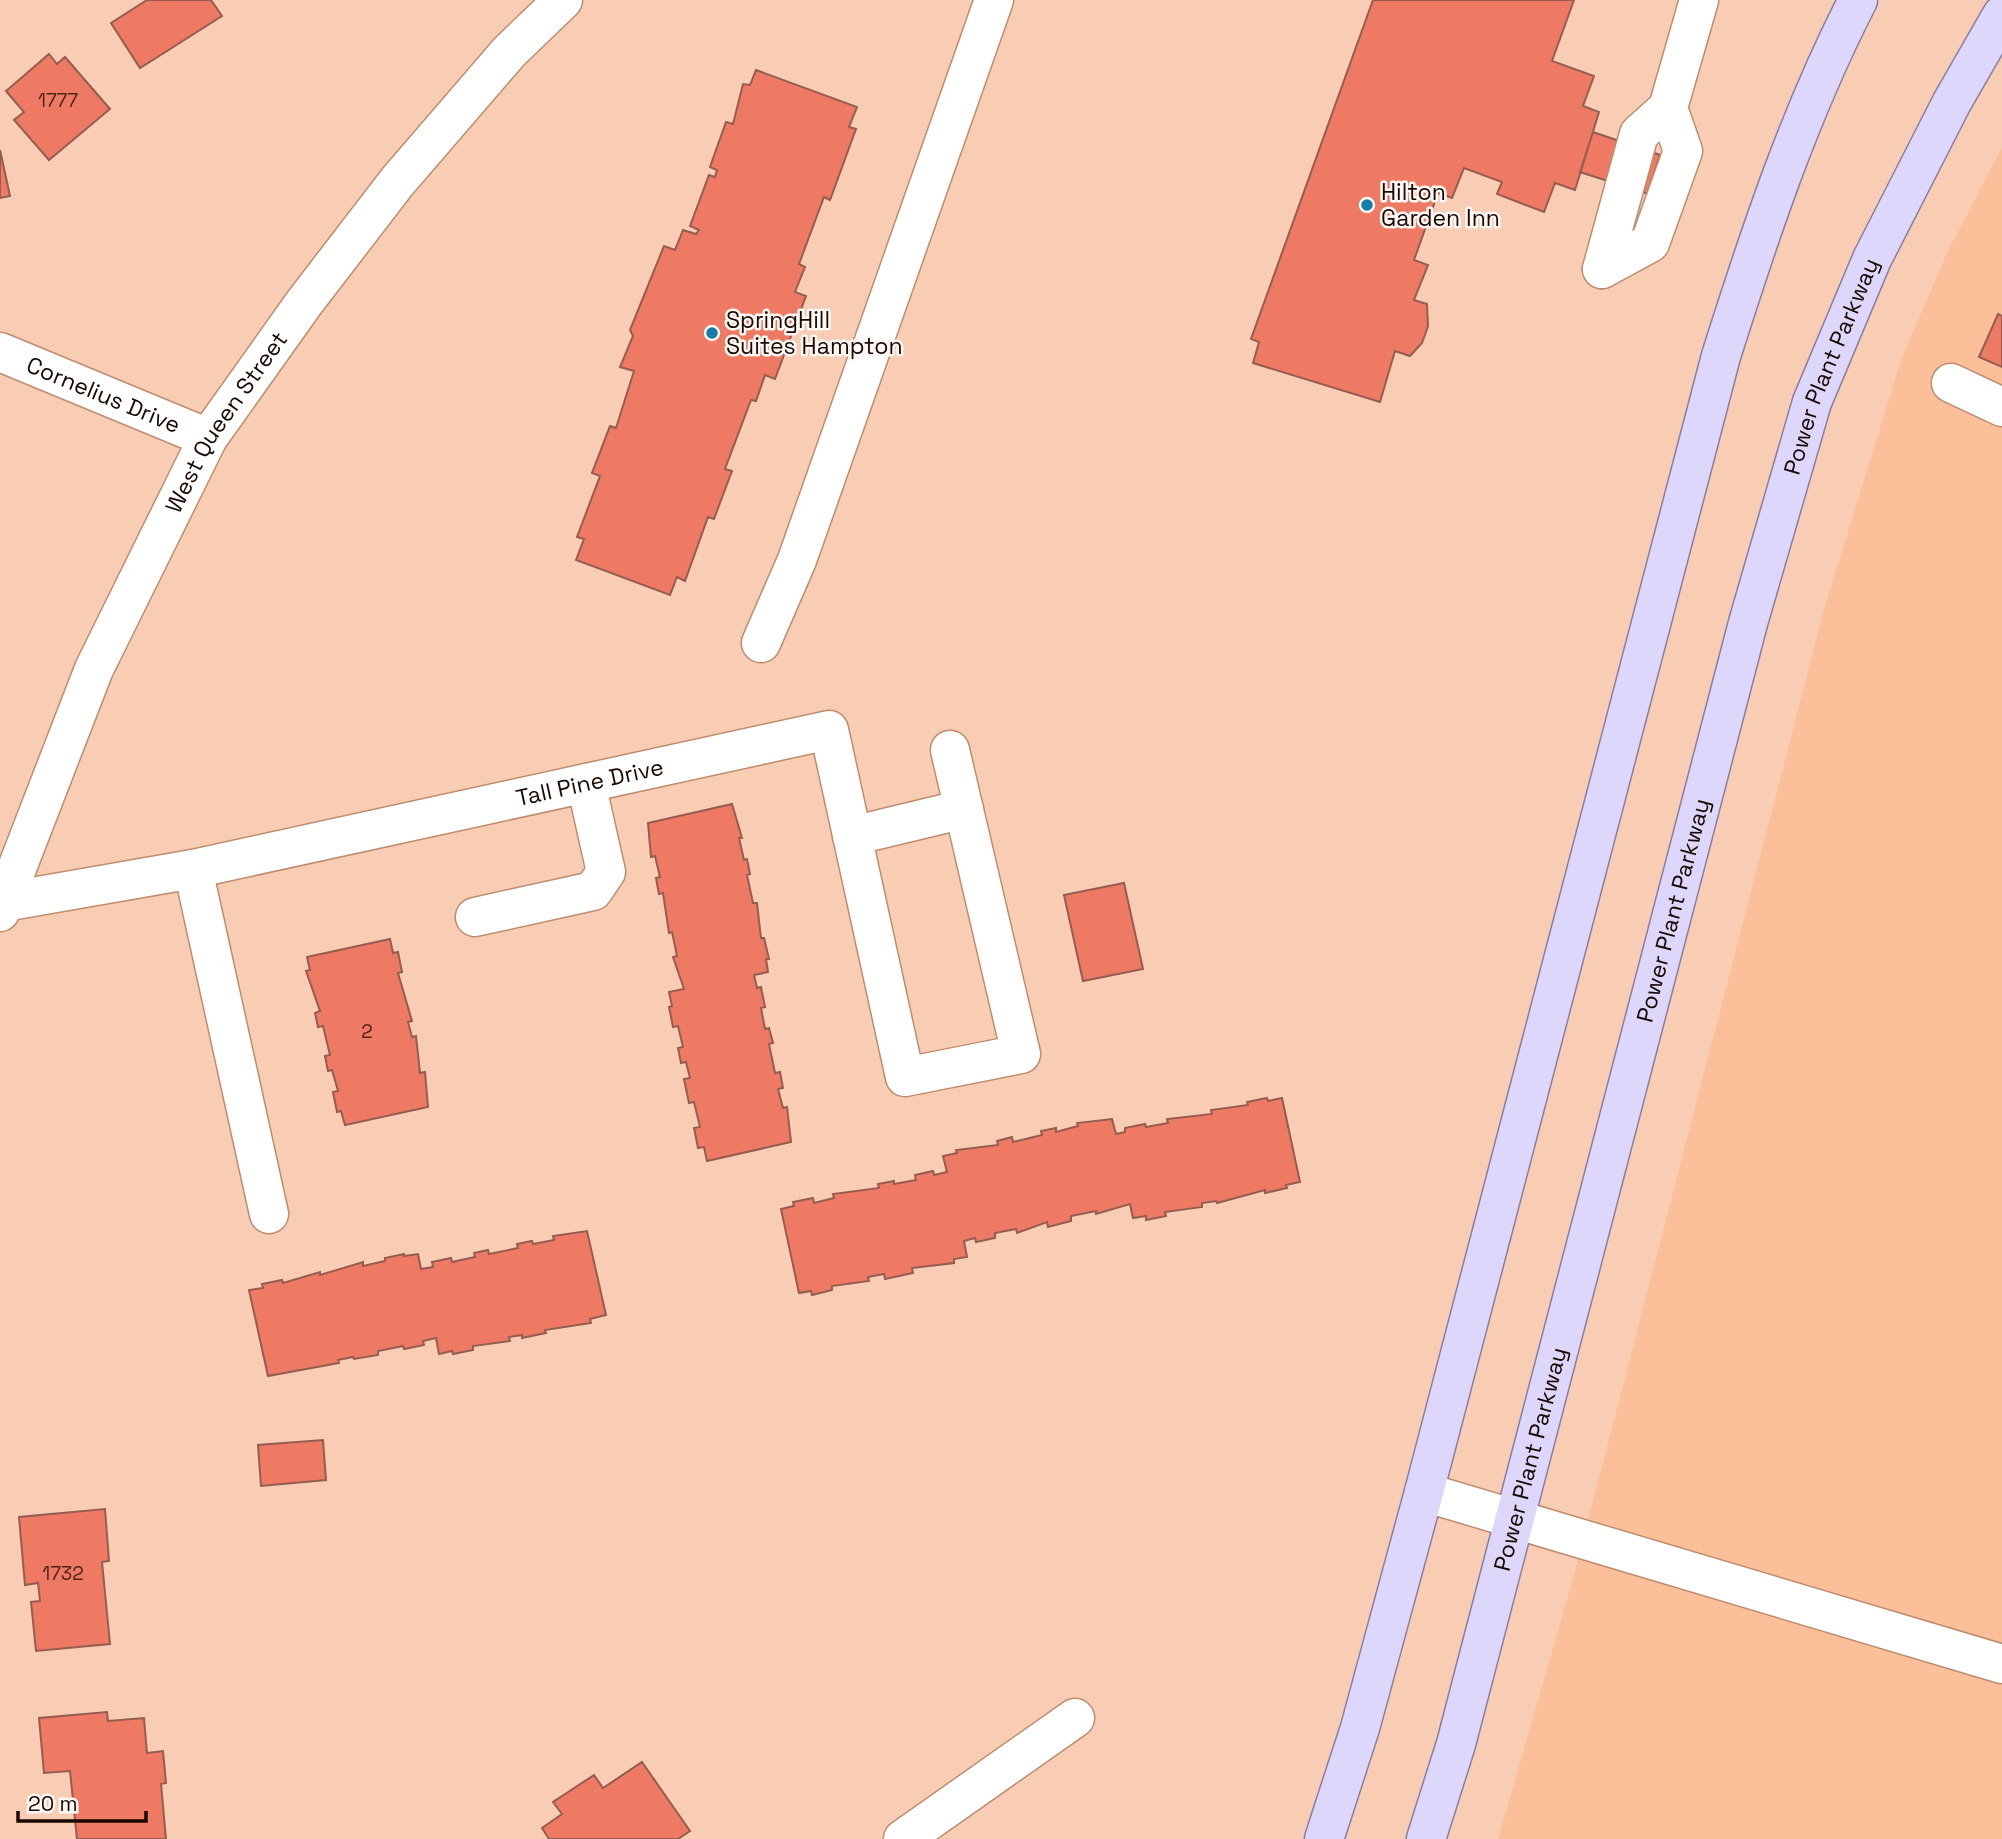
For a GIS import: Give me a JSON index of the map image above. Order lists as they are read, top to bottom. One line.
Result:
{"streets":{"main road":["Power Plant Parkway"],"street":["Cornelius Drive","West Queen Street","Tall Pine Drive"]},"crossings":[["Cornelius Drive","West Queen Street"],["West Queen Street","Tall Pine Drive"]],"places":["Hilton Garden Inn","SpringHill Suites Hampton"],"house_numbers":["1777","2","1732"],"scale_bar":"20 m"}
